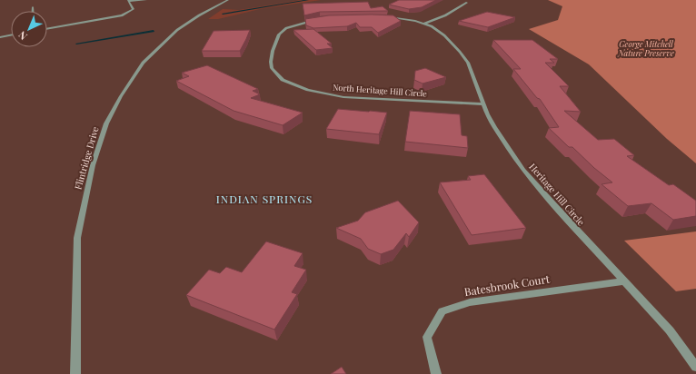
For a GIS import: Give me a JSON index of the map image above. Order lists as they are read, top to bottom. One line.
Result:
{"streets":{"street":["North Heritage Hill Circle","Flintridge Drive","Heritage Hill Circle","Batesbrook Court"]},"crossings":[["North Heritage Hill Circle","Heritage Hill Circle"],["Heritage Hill Circle","Batesbrook Court"]],"districts":["INDIAN SPRINGS"],"parks":["George Mitchell Nature Preserve"],"north":"bottom left"}
